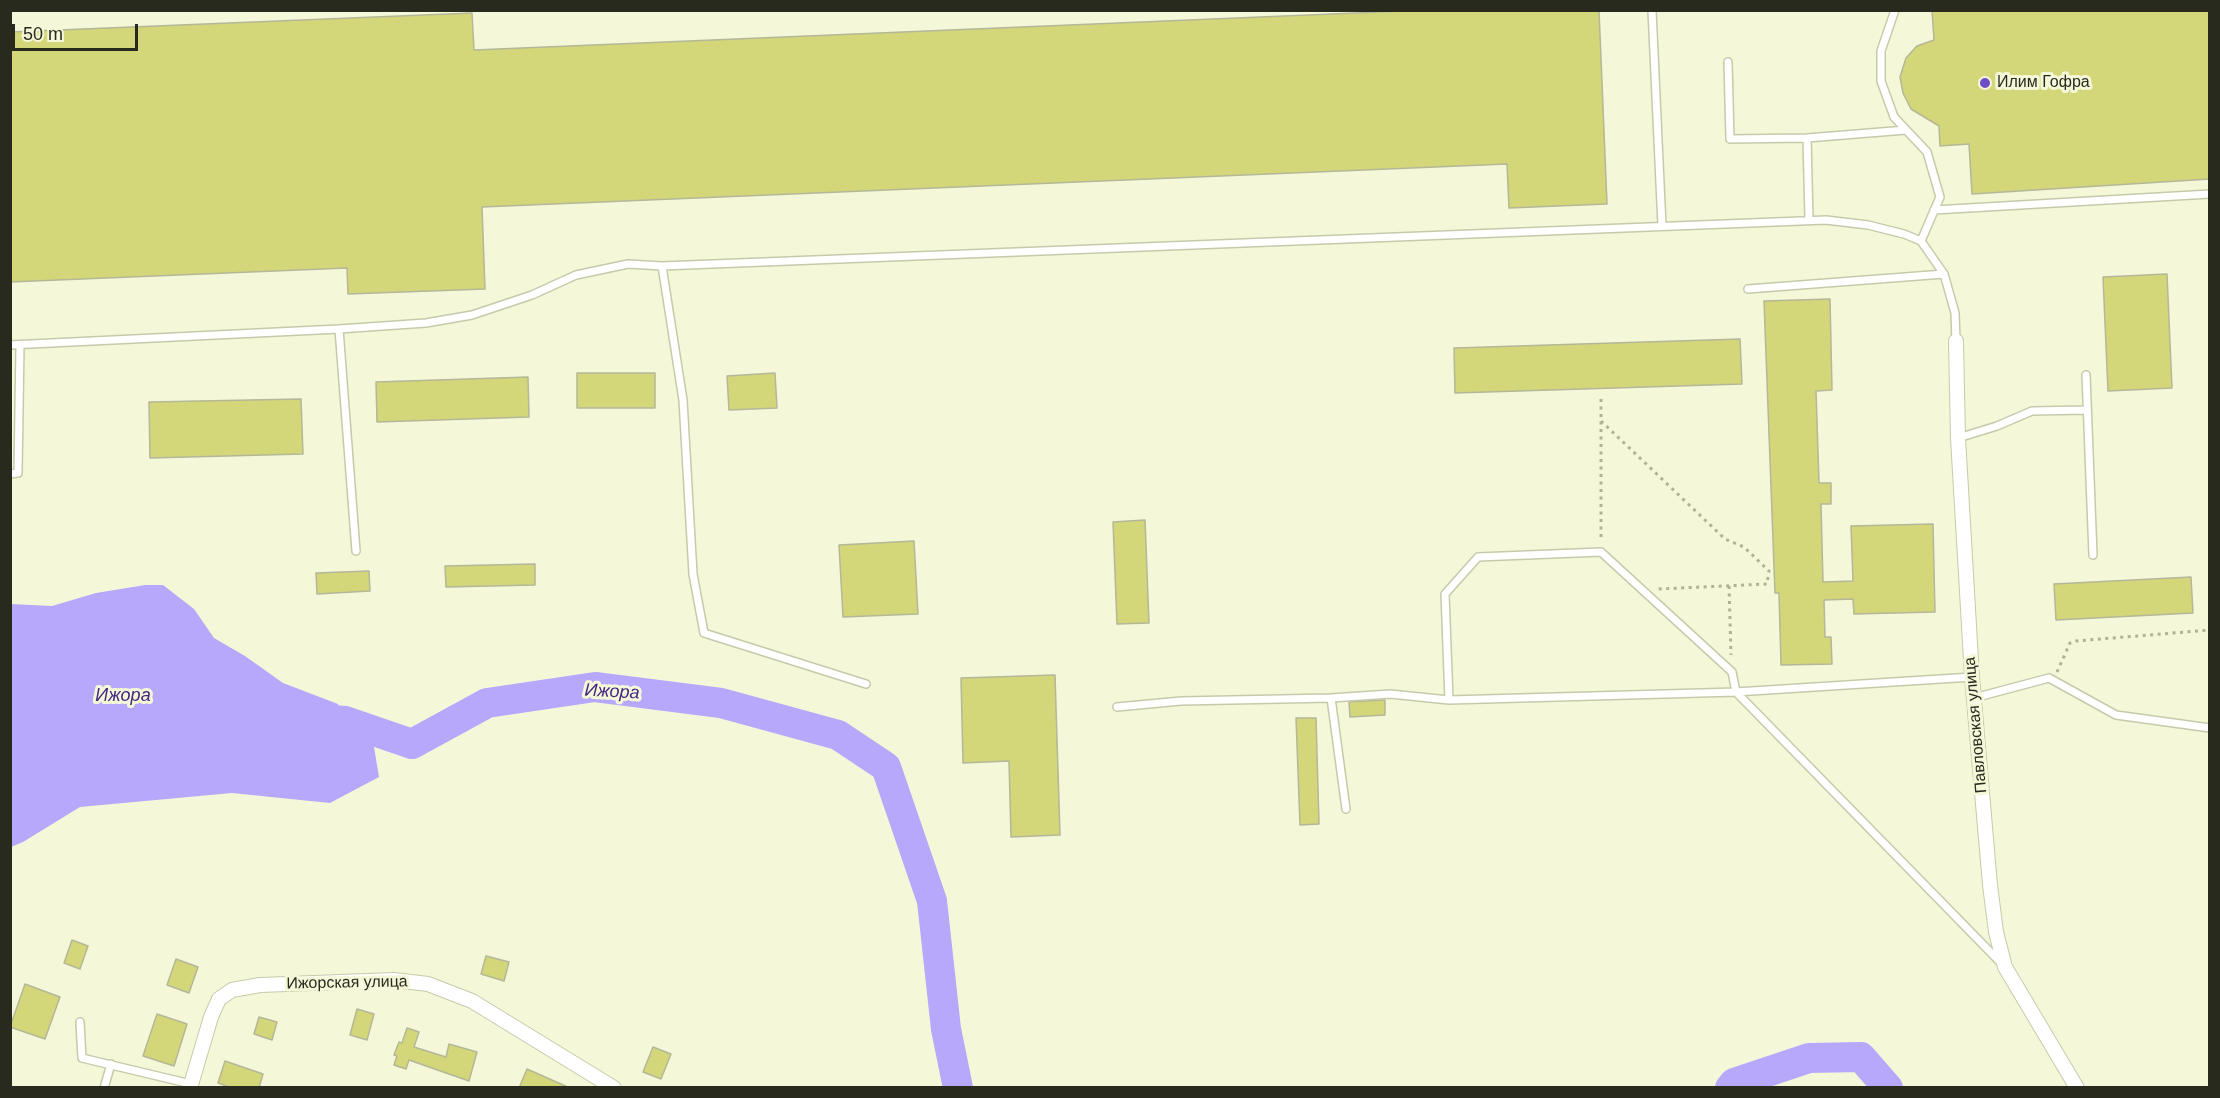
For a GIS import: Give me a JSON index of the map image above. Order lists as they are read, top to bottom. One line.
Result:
{"streets":{"street":["Павловская улица","Ижорская улица"]},"water":["Ижора"],"places":["Илим Гофра"],"scale_bar":"50 m"}
